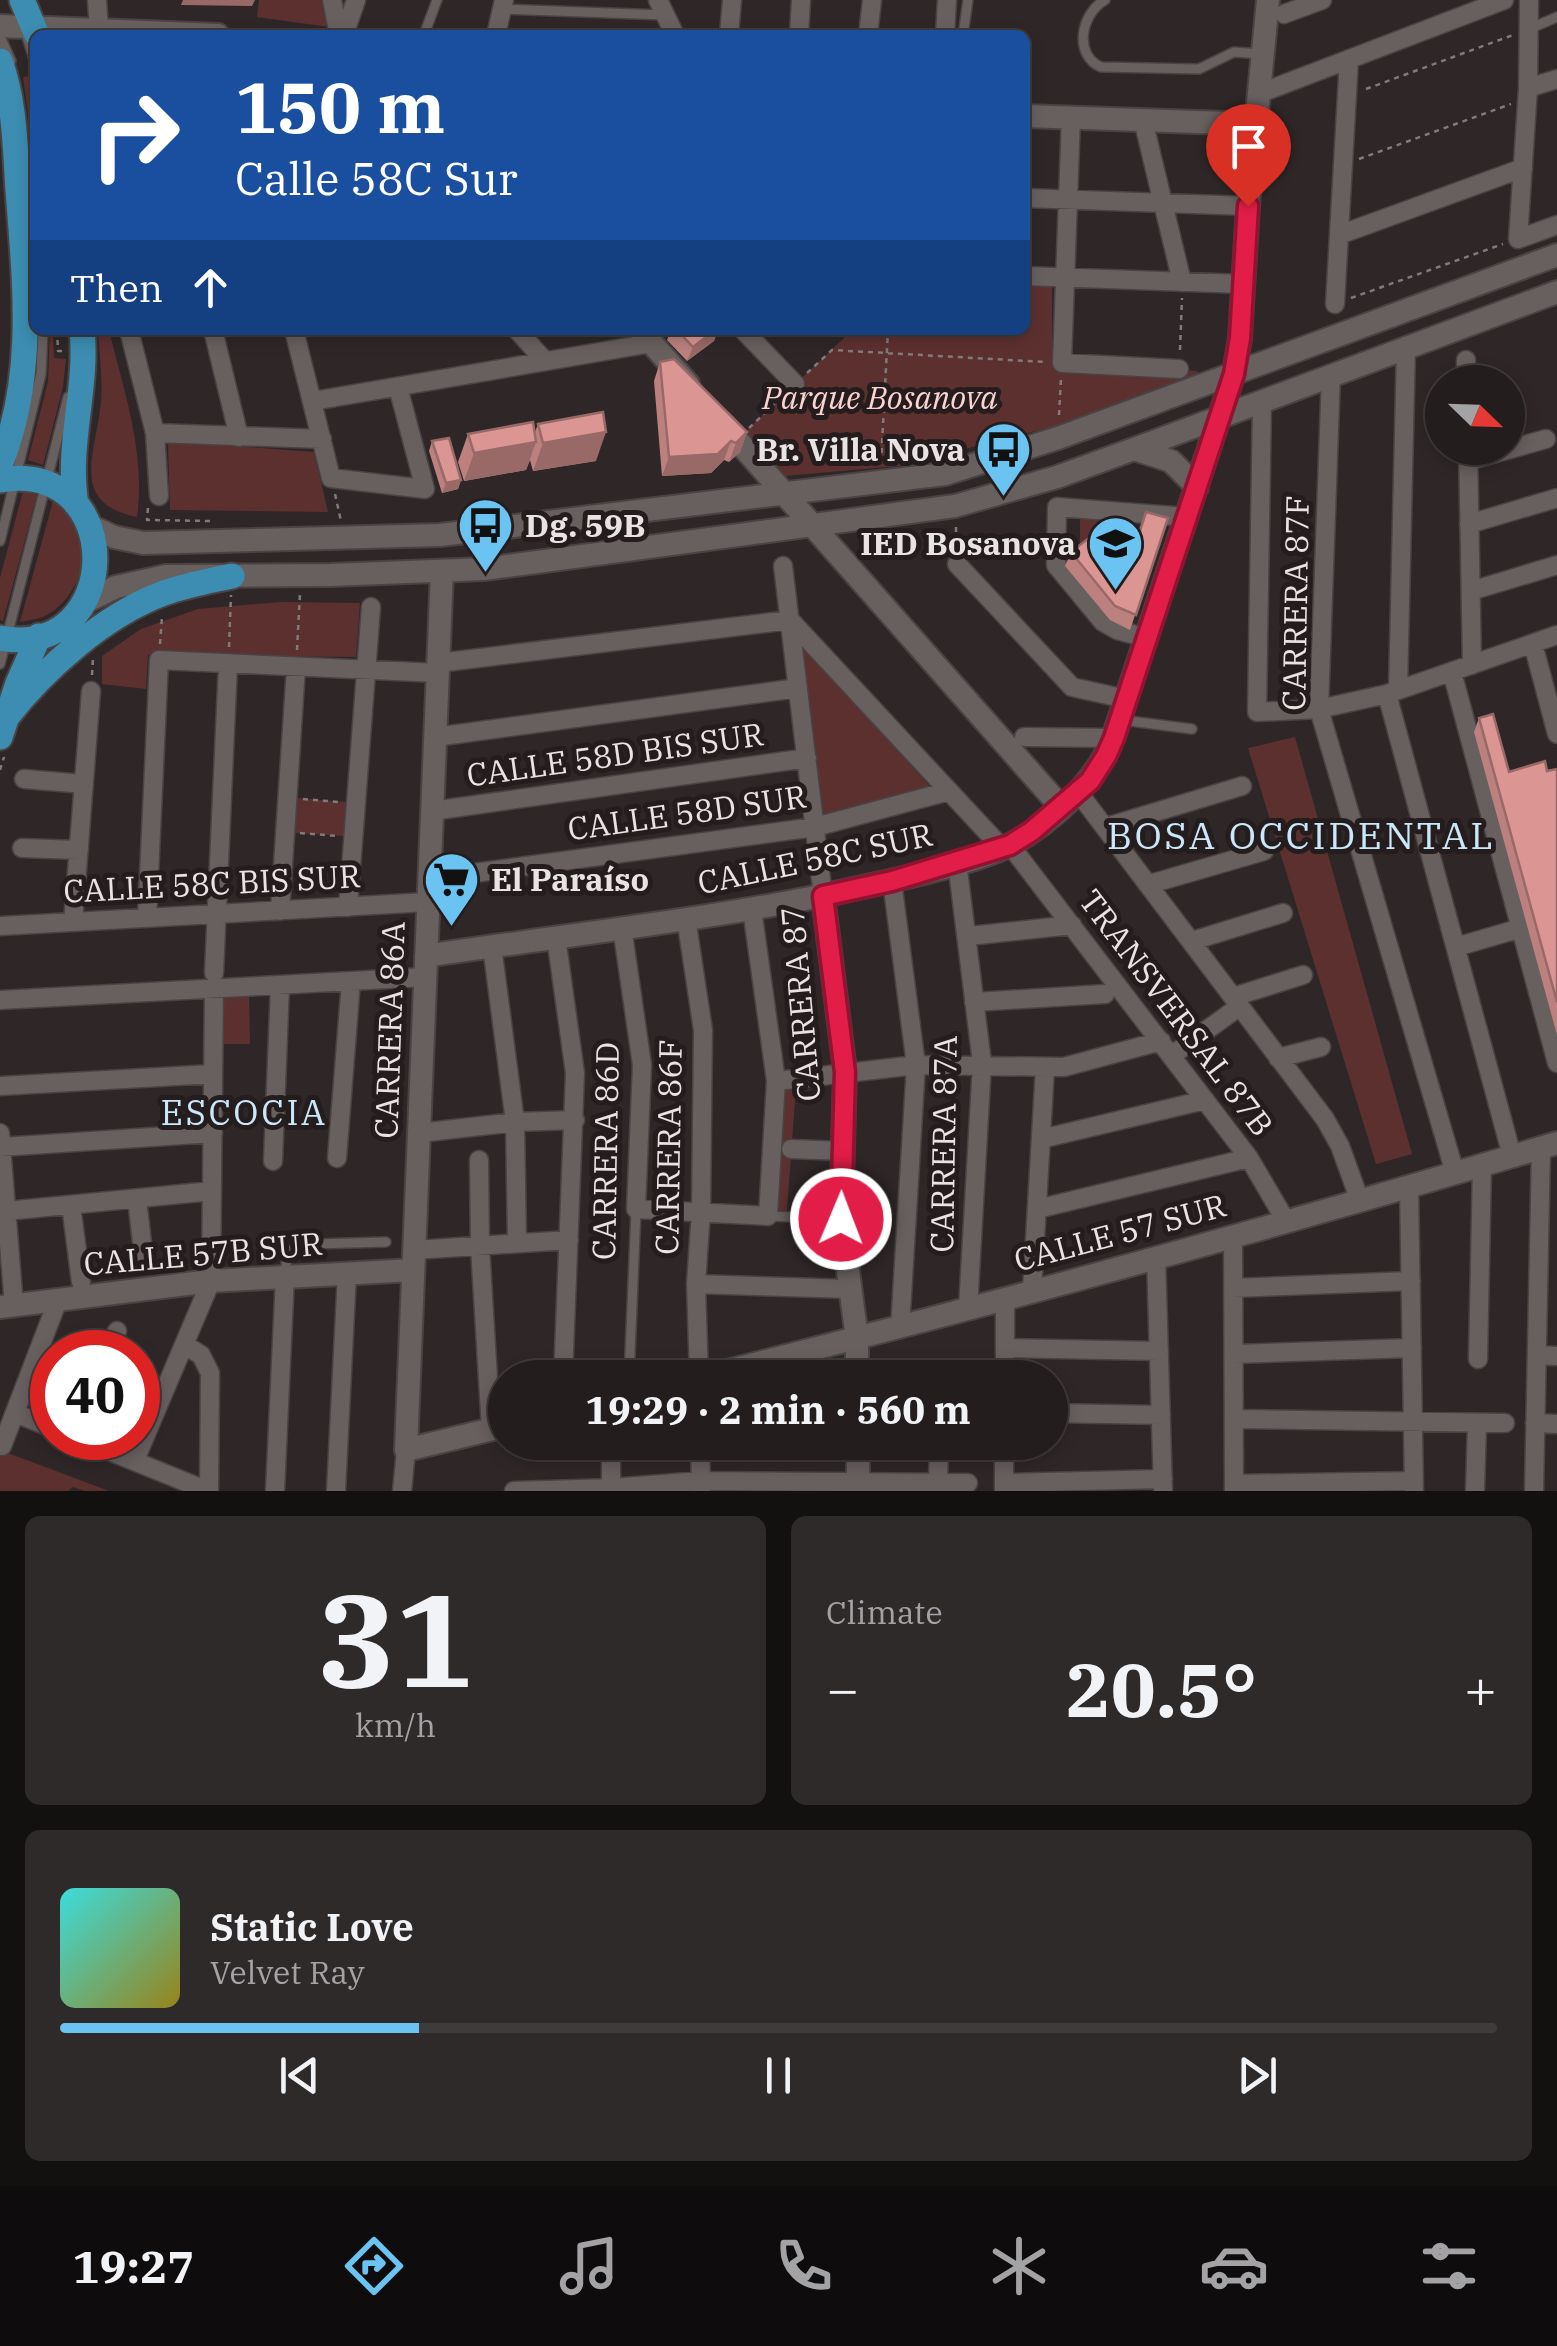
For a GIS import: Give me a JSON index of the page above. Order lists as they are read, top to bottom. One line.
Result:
{"streets":{"street":["CARRERA 87F","CALLE 58D BIS SUR","CALLE 58D SUR","CALLE 58C SUR","CALLE 58C BIS SUR","CARRERA 87","TRANSVERSAL 87B","CARRERA 86A","CARRERA 87A","CARRERA 86F","CARRERA 86D","CALLE 57 SUR","CALLE 57B SUR"]},"crossings":[["CARRERA 87F","CALLE 57 SUR"],["CALLE 58D BIS SUR","CARRERA 87"],["CALLE 58D BIS SUR","CARRERA 86A"],["CALLE 58D SUR","CALLE 58C BIS SUR"],["CALLE 58D SUR","CARRERA 87"],["CALLE 58D SUR","TRANSVERSAL 87B"],["CALLE 58D SUR","CARRERA 86A"],["CALLE 58C SUR","CARRERA 87"],["CALLE 58C SUR","TRANSVERSAL 87B"],["CALLE 58C SUR","CARRERA 86A"],["CALLE 58C SUR","CARRERA 87A"],["CALLE 58C SUR","CARRERA 86F"],["CALLE 58C SUR","CARRERA 86D"],["CALLE 58C BIS SUR","CARRERA 86A"],["CARRERA 87","TRANSVERSAL 87B"],["CARRERA 87","CALLE 57 SUR"],["TRANSVERSAL 87B","CALLE 57 SUR"],["CARRERA 86A","CALLE 57B SUR"],["CARRERA 87A","CALLE 57 SUR"]],"districts":["BOSA OCCIDENTAL","ESCOCIA"],"parks":["Parque Bosanova"],"places":{"bus stop":["Br. Villa Nova","Dg. 59B"],"school or university":["IED Bosanova"],"supermarket":["El Paraíso"]},"north":"bottom right","page":{"turn":["150 m","Calle 58C Sur"],"then":"Then","limit":"40","trip":"19:29 · 2 min · 560 m","tile":[["31","km/h"],"Climate"],"heat":["−","20.5°","+"],"song":["Static Love","Velvet Ray"],"tabs":"19:27"}}
